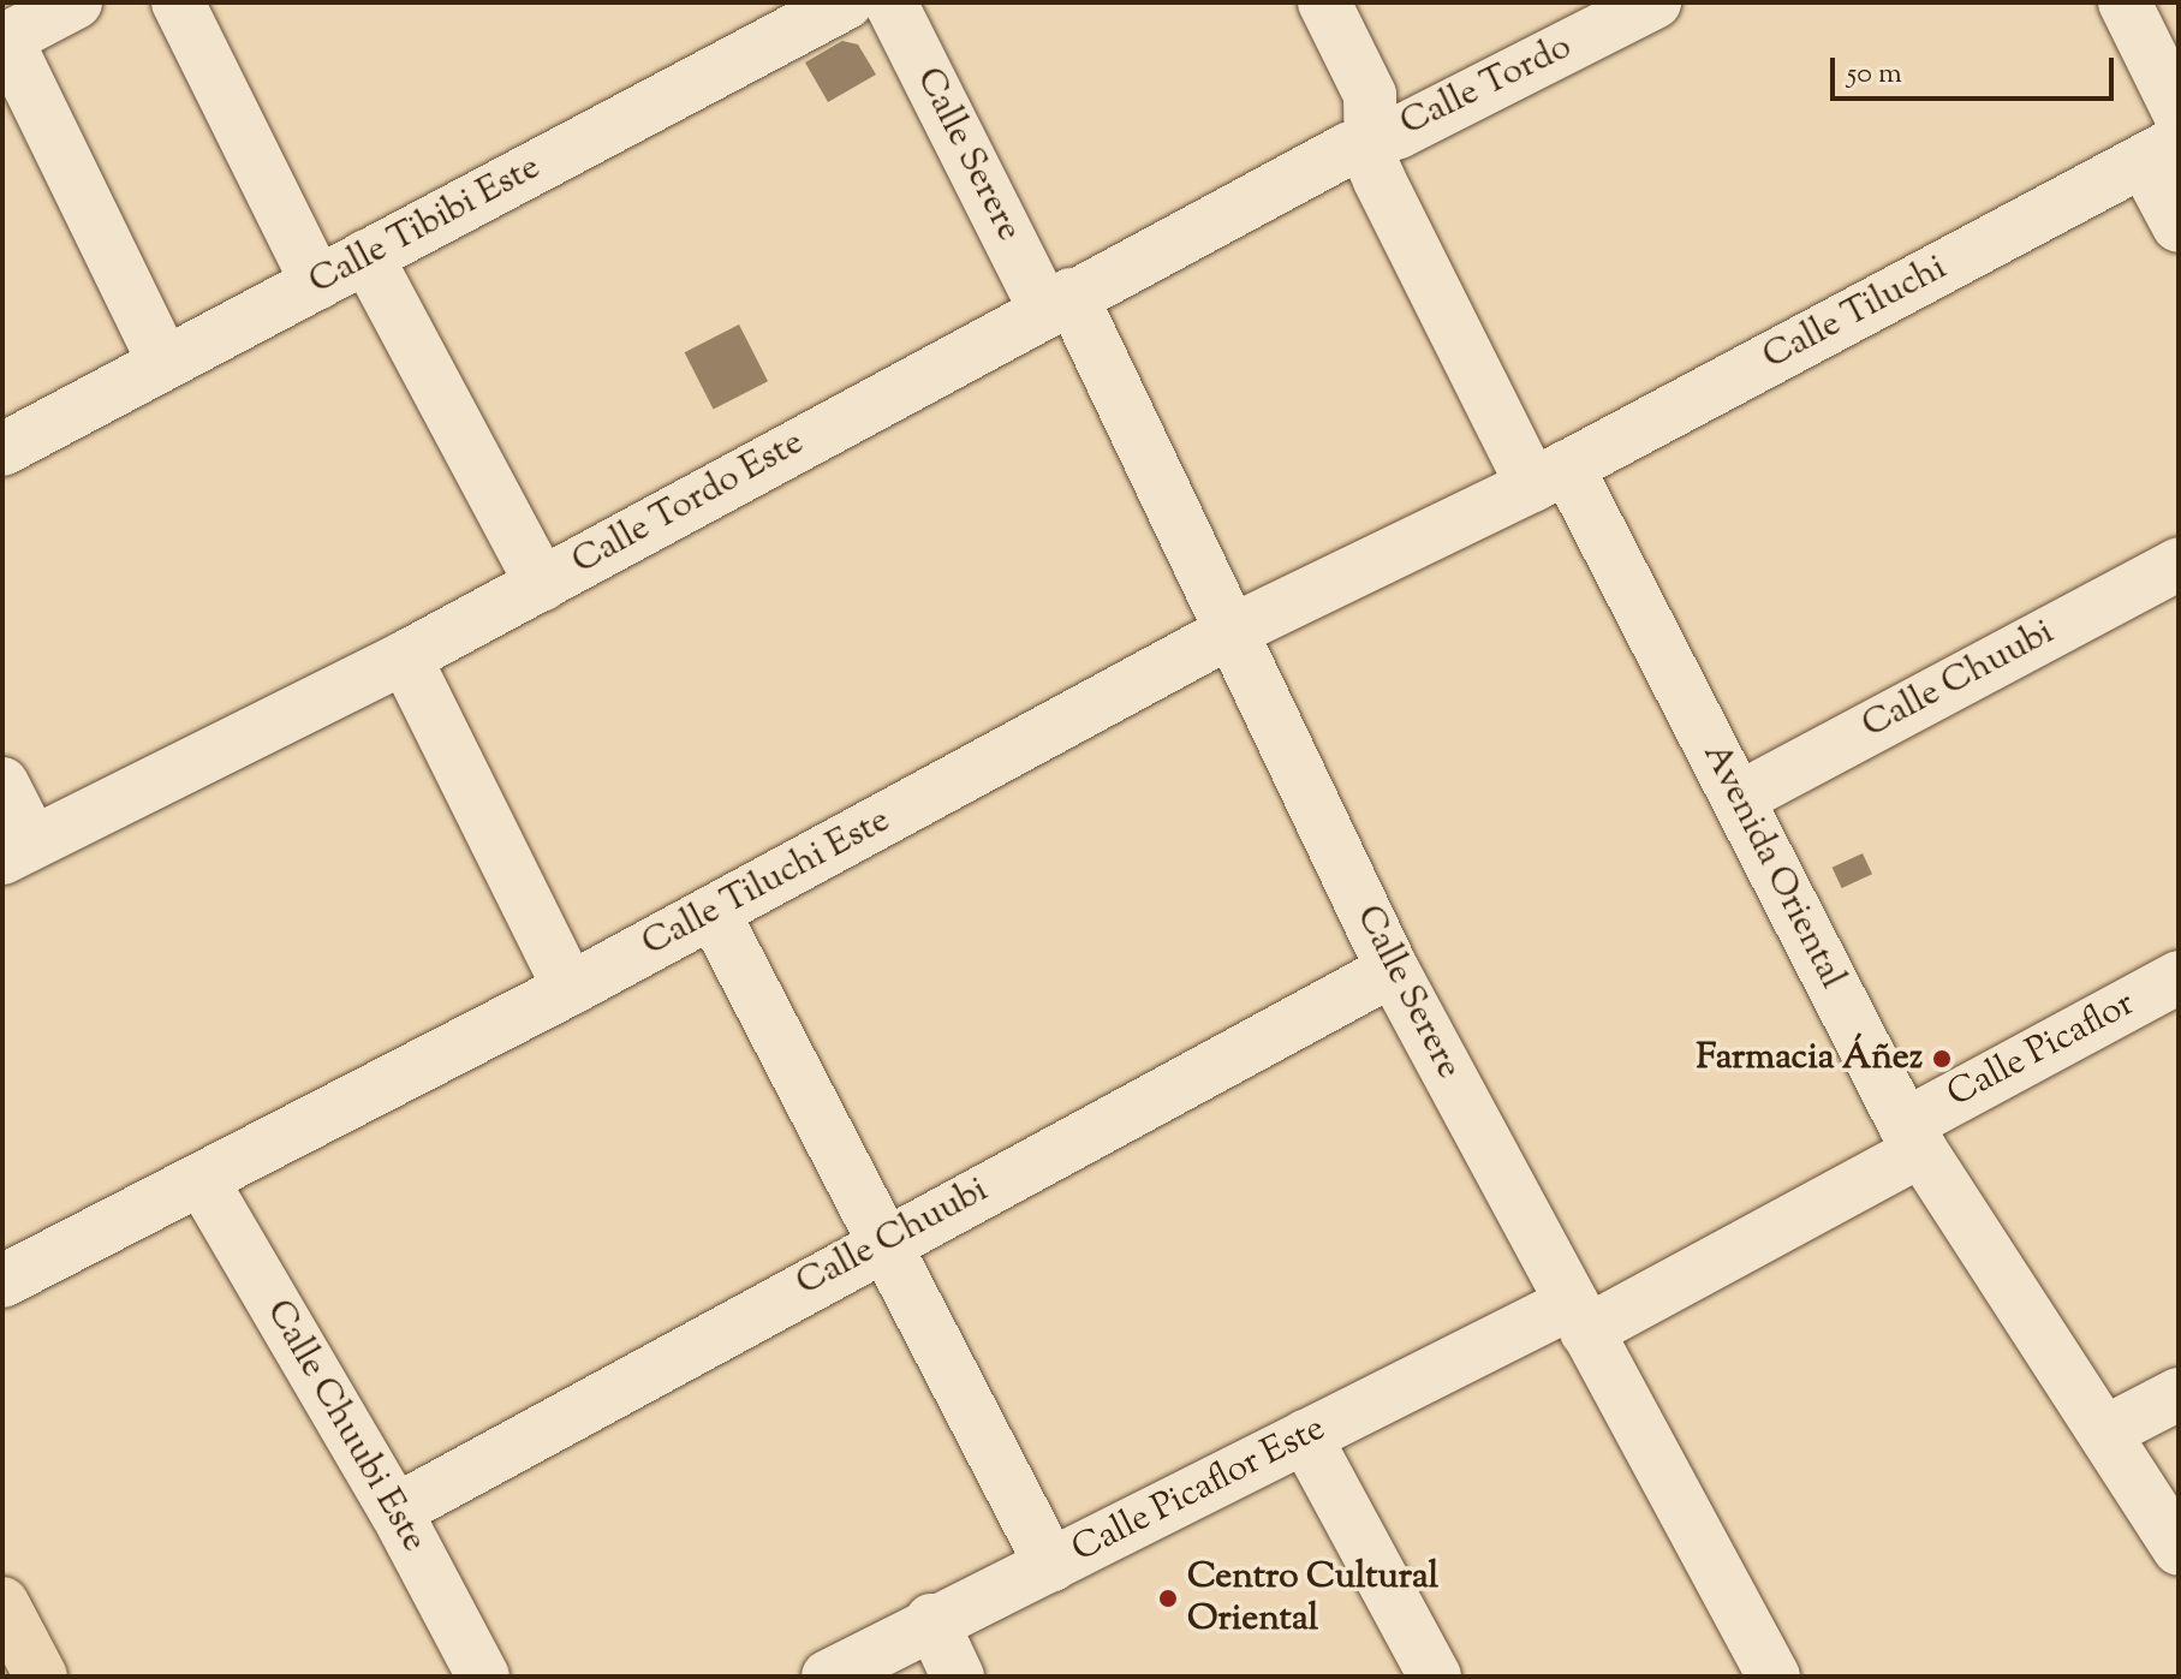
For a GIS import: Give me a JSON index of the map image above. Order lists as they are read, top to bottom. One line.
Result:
{"streets":{"street":["Calle Tordo","Calle Serere","Calle Tibibi Este","Calle Tiluchi","Calle Tordo Este","Calle Chuubi","Avenida Oriental","Calle Tiluchi Este","Calle Picaflor","Calle Chuubi Este","Calle Picaflor Este"]},"crossings":[["Calle Tordo","Calle Tordo Este"],["Calle Tordo","Avenida Oriental"],["Calle Serere","Calle Tordo Este"],["Calle Serere","Calle Chuubi"],["Calle Serere","Calle Tiluchi Este"],["Calle Serere","Calle Picaflor Este"],["Calle Tiluchi","Avenida Oriental"],["Calle Tiluchi","Calle Tiluchi Este"],["Calle Tordo Este","Avenida Oriental"],["Calle Chuubi","Avenida Oriental"],["Calle Chuubi","Calle Chuubi Este"],["Avenida Oriental","Calle Tiluchi Este"],["Avenida Oriental","Calle Picaflor"],["Avenida Oriental","Calle Picaflor Este"],["Calle Tiluchi Este","Calle Chuubi Este"],["Calle Picaflor","Calle Picaflor Este"]],"places":["Farmacia Áñez","Centro Cultural Oriental"],"scale_bar":"50 m"}
